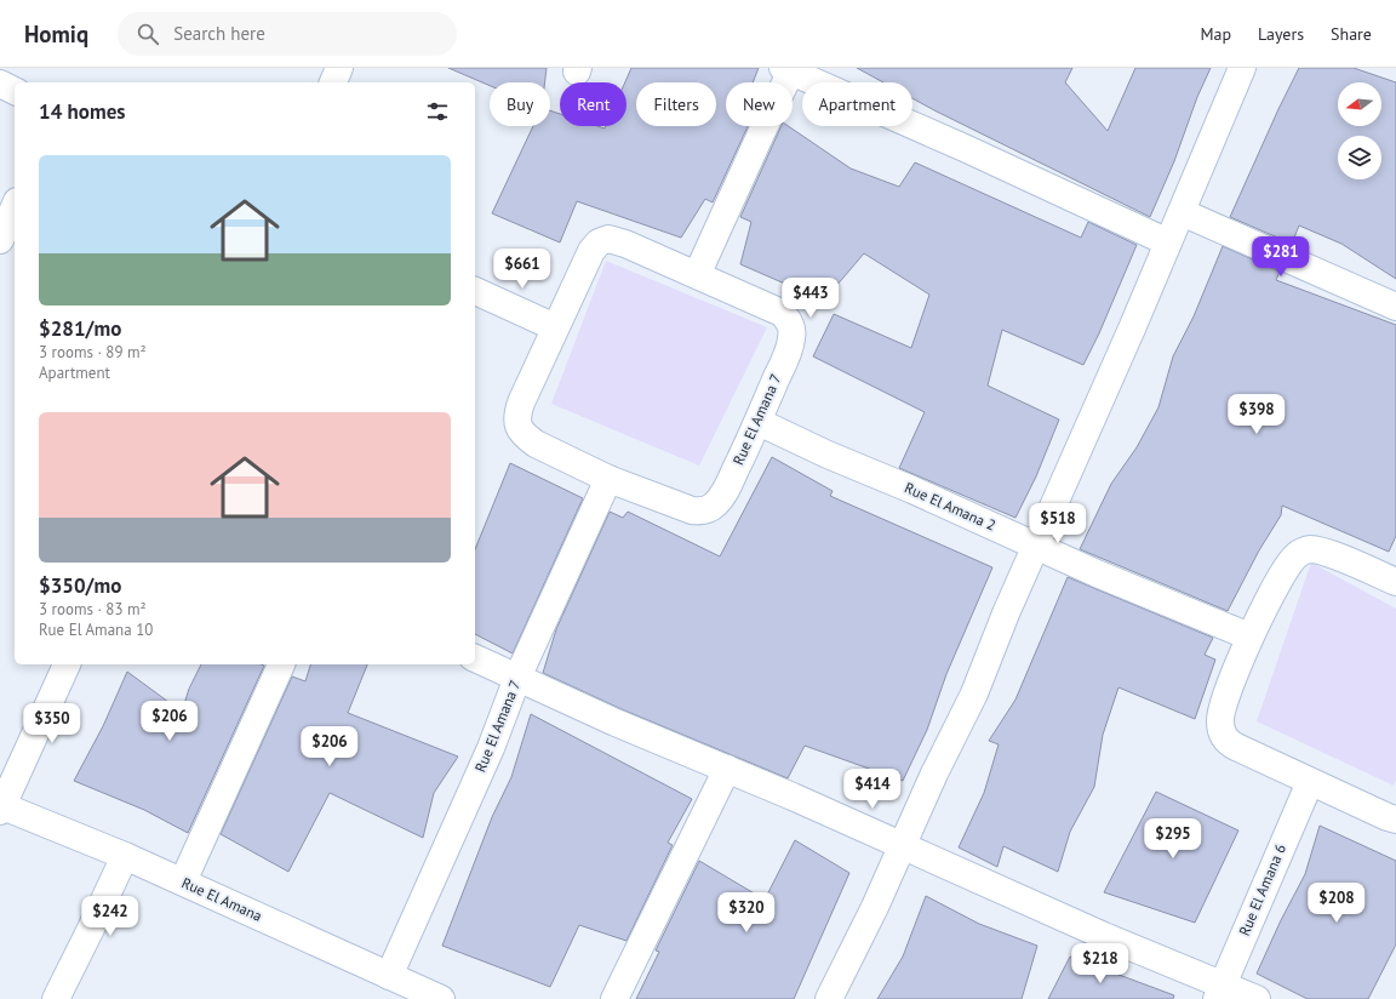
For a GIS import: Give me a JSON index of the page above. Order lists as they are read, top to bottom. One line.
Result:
{"streets":{"street":["Rue El Amana 7","Rue El Amana 2","Rue El Amana 6","Rue El Amana"]},"crossings":[["Rue El Amana 7","Rue El Amana 2"],["Rue El Amana 7","Rue El Amana"]],"north":"left","page":{"header":"Homiq","search":"Search here","nav":["Map","Layers","Share"],"chip":["Buy","Rent","Filters","New","Apartment"],"heading":"14 homes","list":[{"name":"$281/mo","note":"3 rooms · 89 m² · Apartment"},{"name":"$350/mo","note":"3 rooms · 83 m² · Rue El Amana 10"}],"price":["$281","$661","$443","$398","$518","$206","$350","$206","$414","$295","$208","$320","$242","$218"]}}
